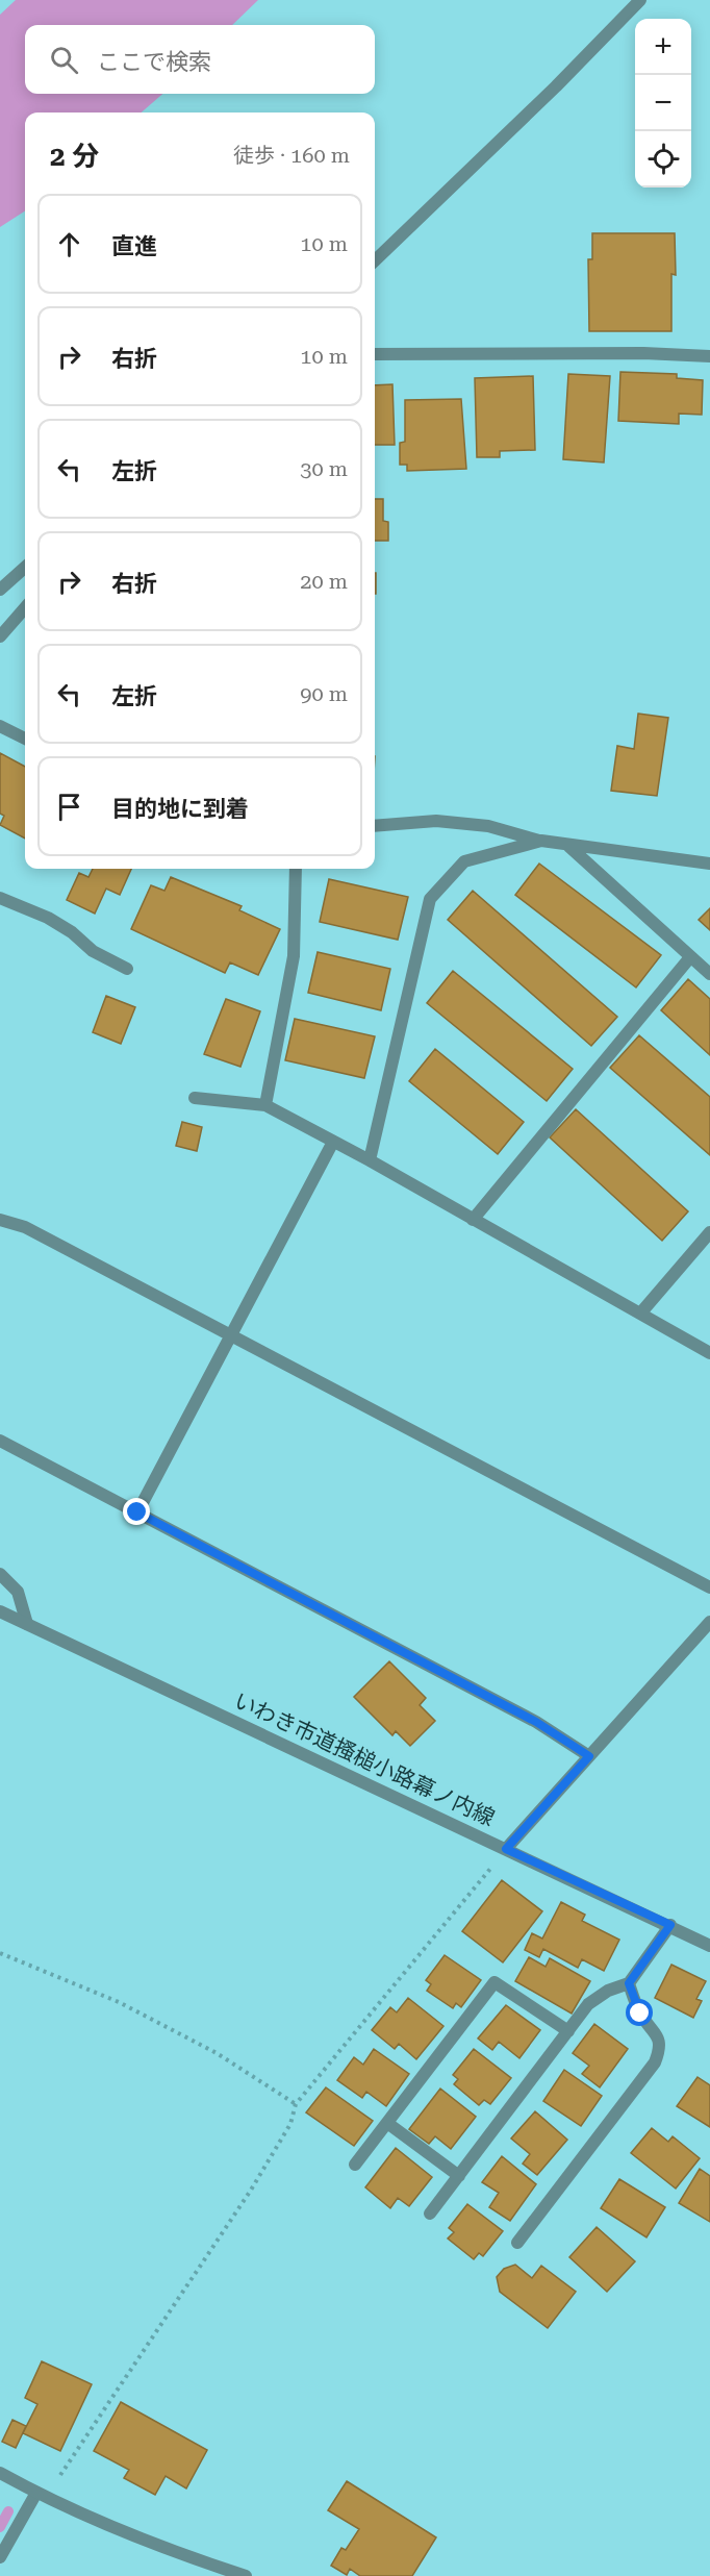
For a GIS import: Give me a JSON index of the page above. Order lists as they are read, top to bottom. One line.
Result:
{"streets":{"street":["いわき市道搔槌小路幕ノ内線"]},"page":{"map_buttons":["+","−"],"search":"ここで検索","heading":["2 分","徒歩 · 160 m"],"list":[["直進","10 m"],["右折","10 m"],["左折","30 m"],["右折","20 m"],["左折","90 m"],"目的地に到着"]}}
